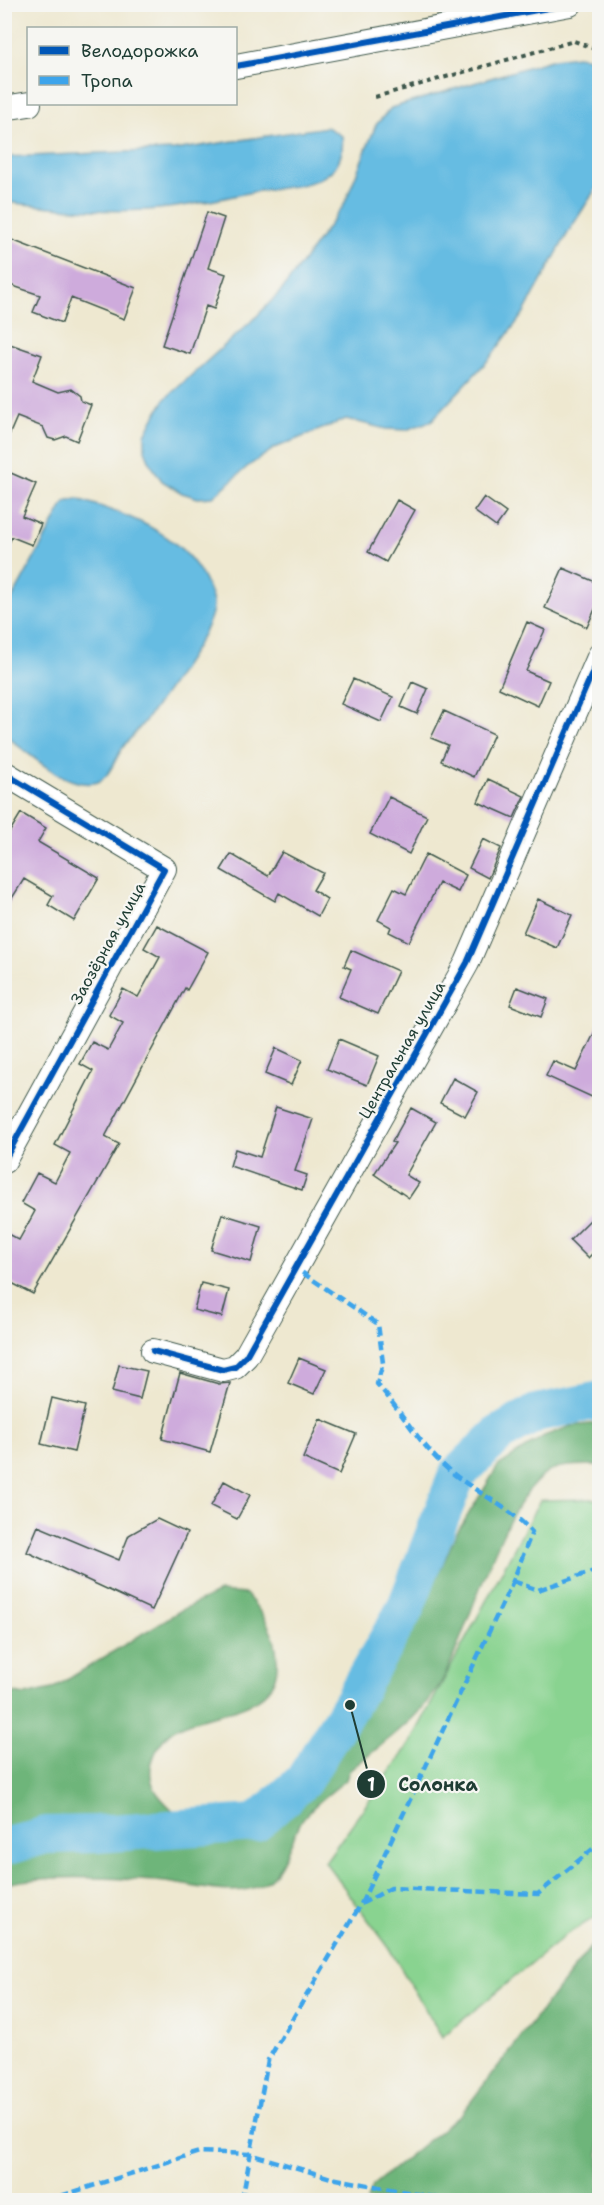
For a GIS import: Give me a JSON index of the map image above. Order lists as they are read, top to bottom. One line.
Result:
{"streets":{"street":["Заозёрная улица","Центральная улица"]},"places":["Солонка"],"legend":["Велодорожка","Тропа"]}
